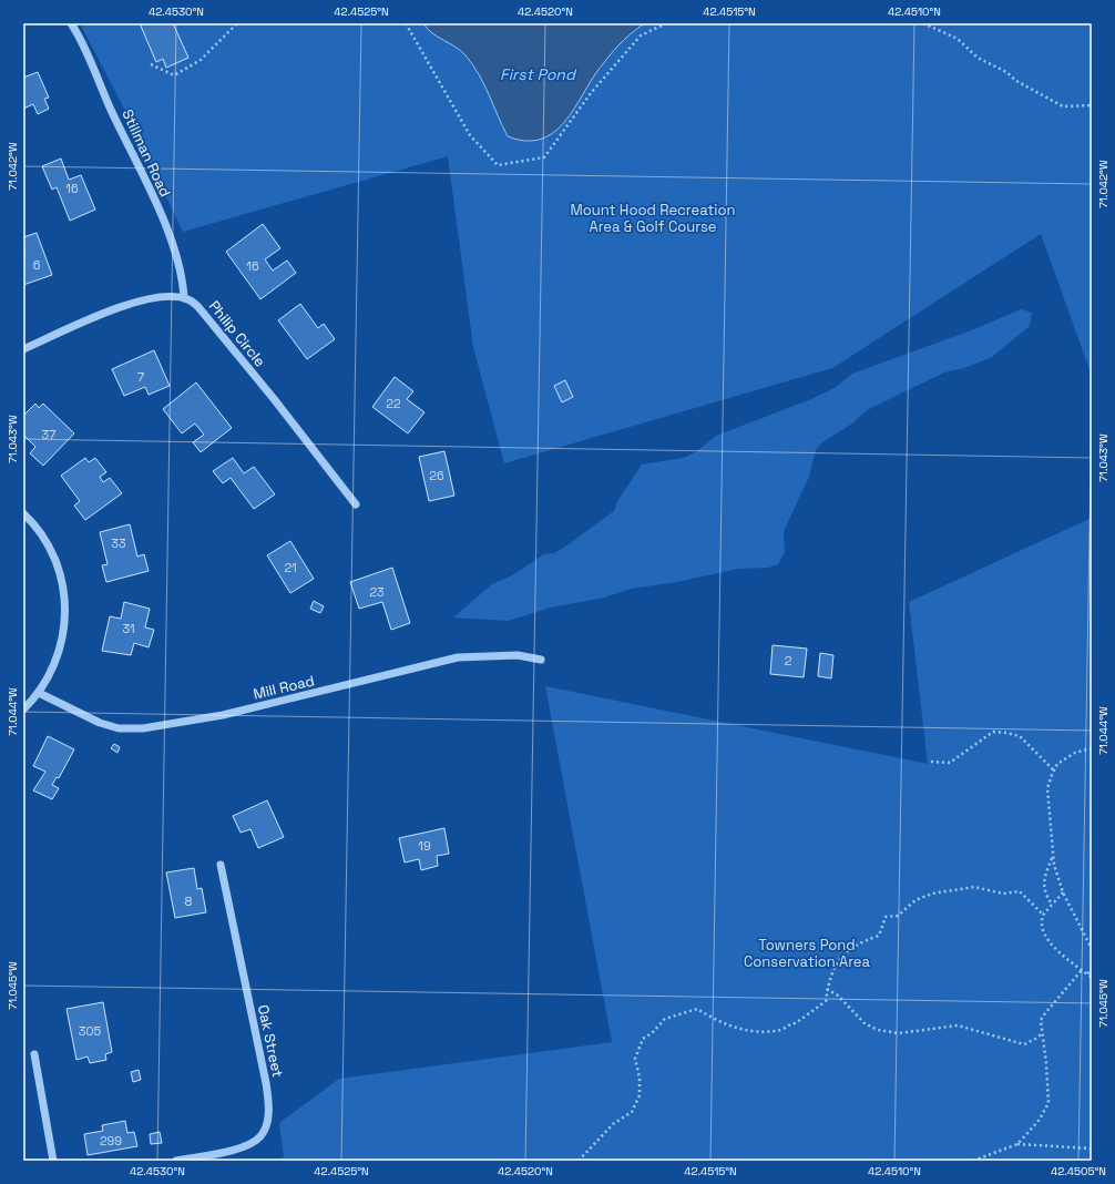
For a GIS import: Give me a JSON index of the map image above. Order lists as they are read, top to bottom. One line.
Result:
{"streets":{"street":["Stillman Road","Philip Circle","Mill Road","Oak Street"]},"crossings":[["Stillman Road","Philip Circle"]],"water":["First Pond"],"parks":["Mount Hood Recreation Area & Golf Course","Towners Pond Conservation Area"],"house_numbers":["16","6","16","7","22","37","26","33","21","23","31","2","19","8","305","299"],"coordinates":["42.4530°N","42.4525°N","42.4520°N","42.4515°N","42.4510°N","71.042°W","71.043°W","71.044°W","71.045°W","42.4505°N"]}
